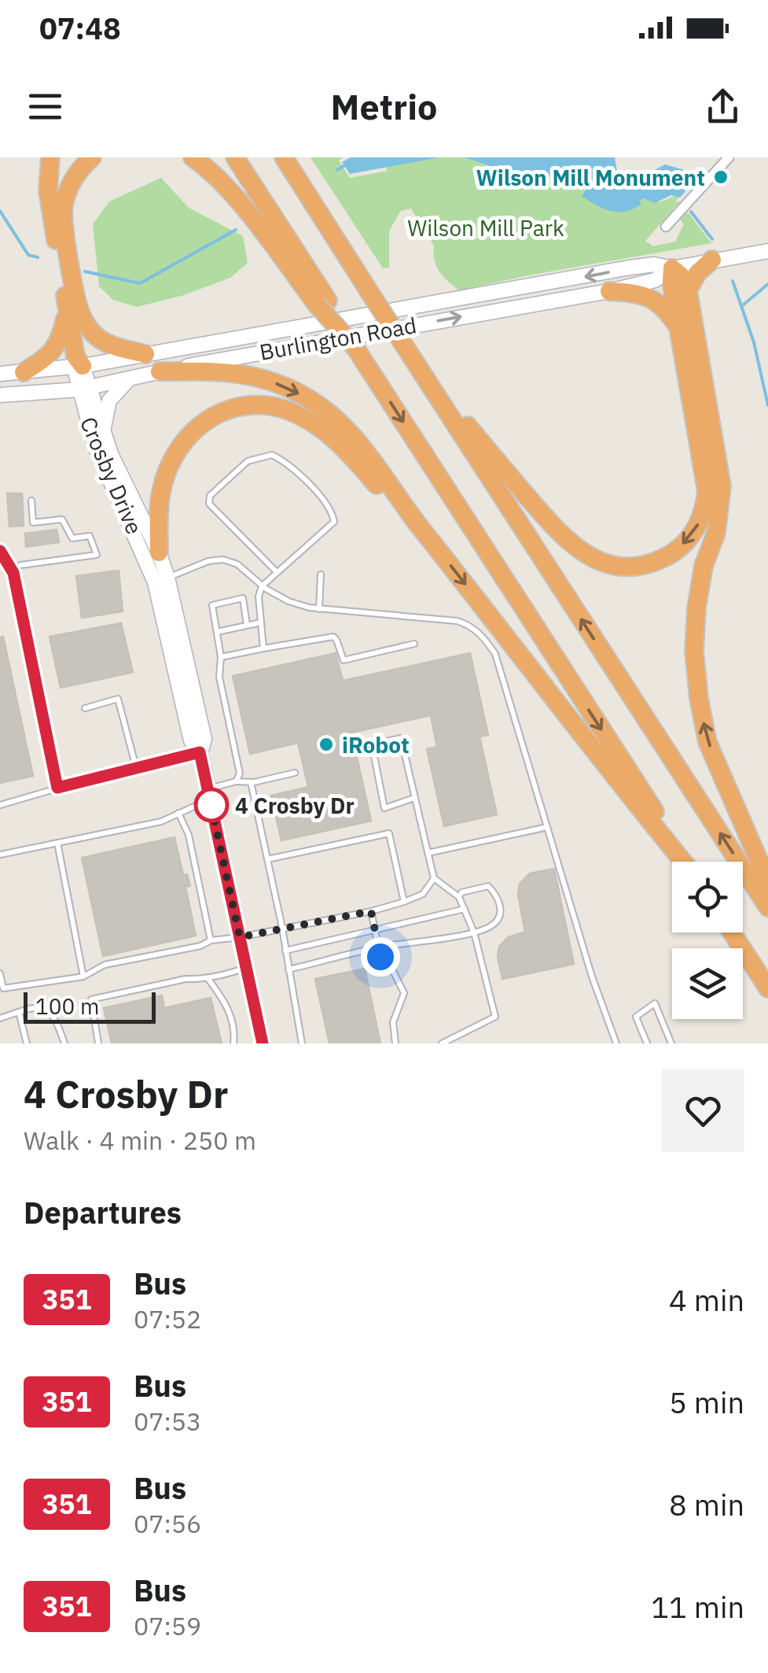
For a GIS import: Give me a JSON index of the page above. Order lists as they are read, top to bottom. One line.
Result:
{"streets":{"main road":["Burlington Road","Crosby Drive"]},"crossings":[["Burlington Road","Crosby Drive"]],"parks":["Wilson Mill Park"],"places":["Wilson Mill Monument","iRobot","4 Crosby Dr"],"lines":["bus line 351"],"scale_bar":"100 m","page":{"status":"07:48","header":"Metrio","scale":"100 m","heading":[["4 Crosby Dr","Walk · 4 min · 250 m"],"Departures"],"list":[{"mark":"351","name":"Bus","note":"07:52","value":"4 min"},{"mark":"351","name":"Bus","note":"07:53","value":"5 min"},{"mark":"351","name":"Bus","note":"07:56","value":"8 min"},{"mark":"351","name":"Bus","note":"07:59","value":"11 min"}]}}
